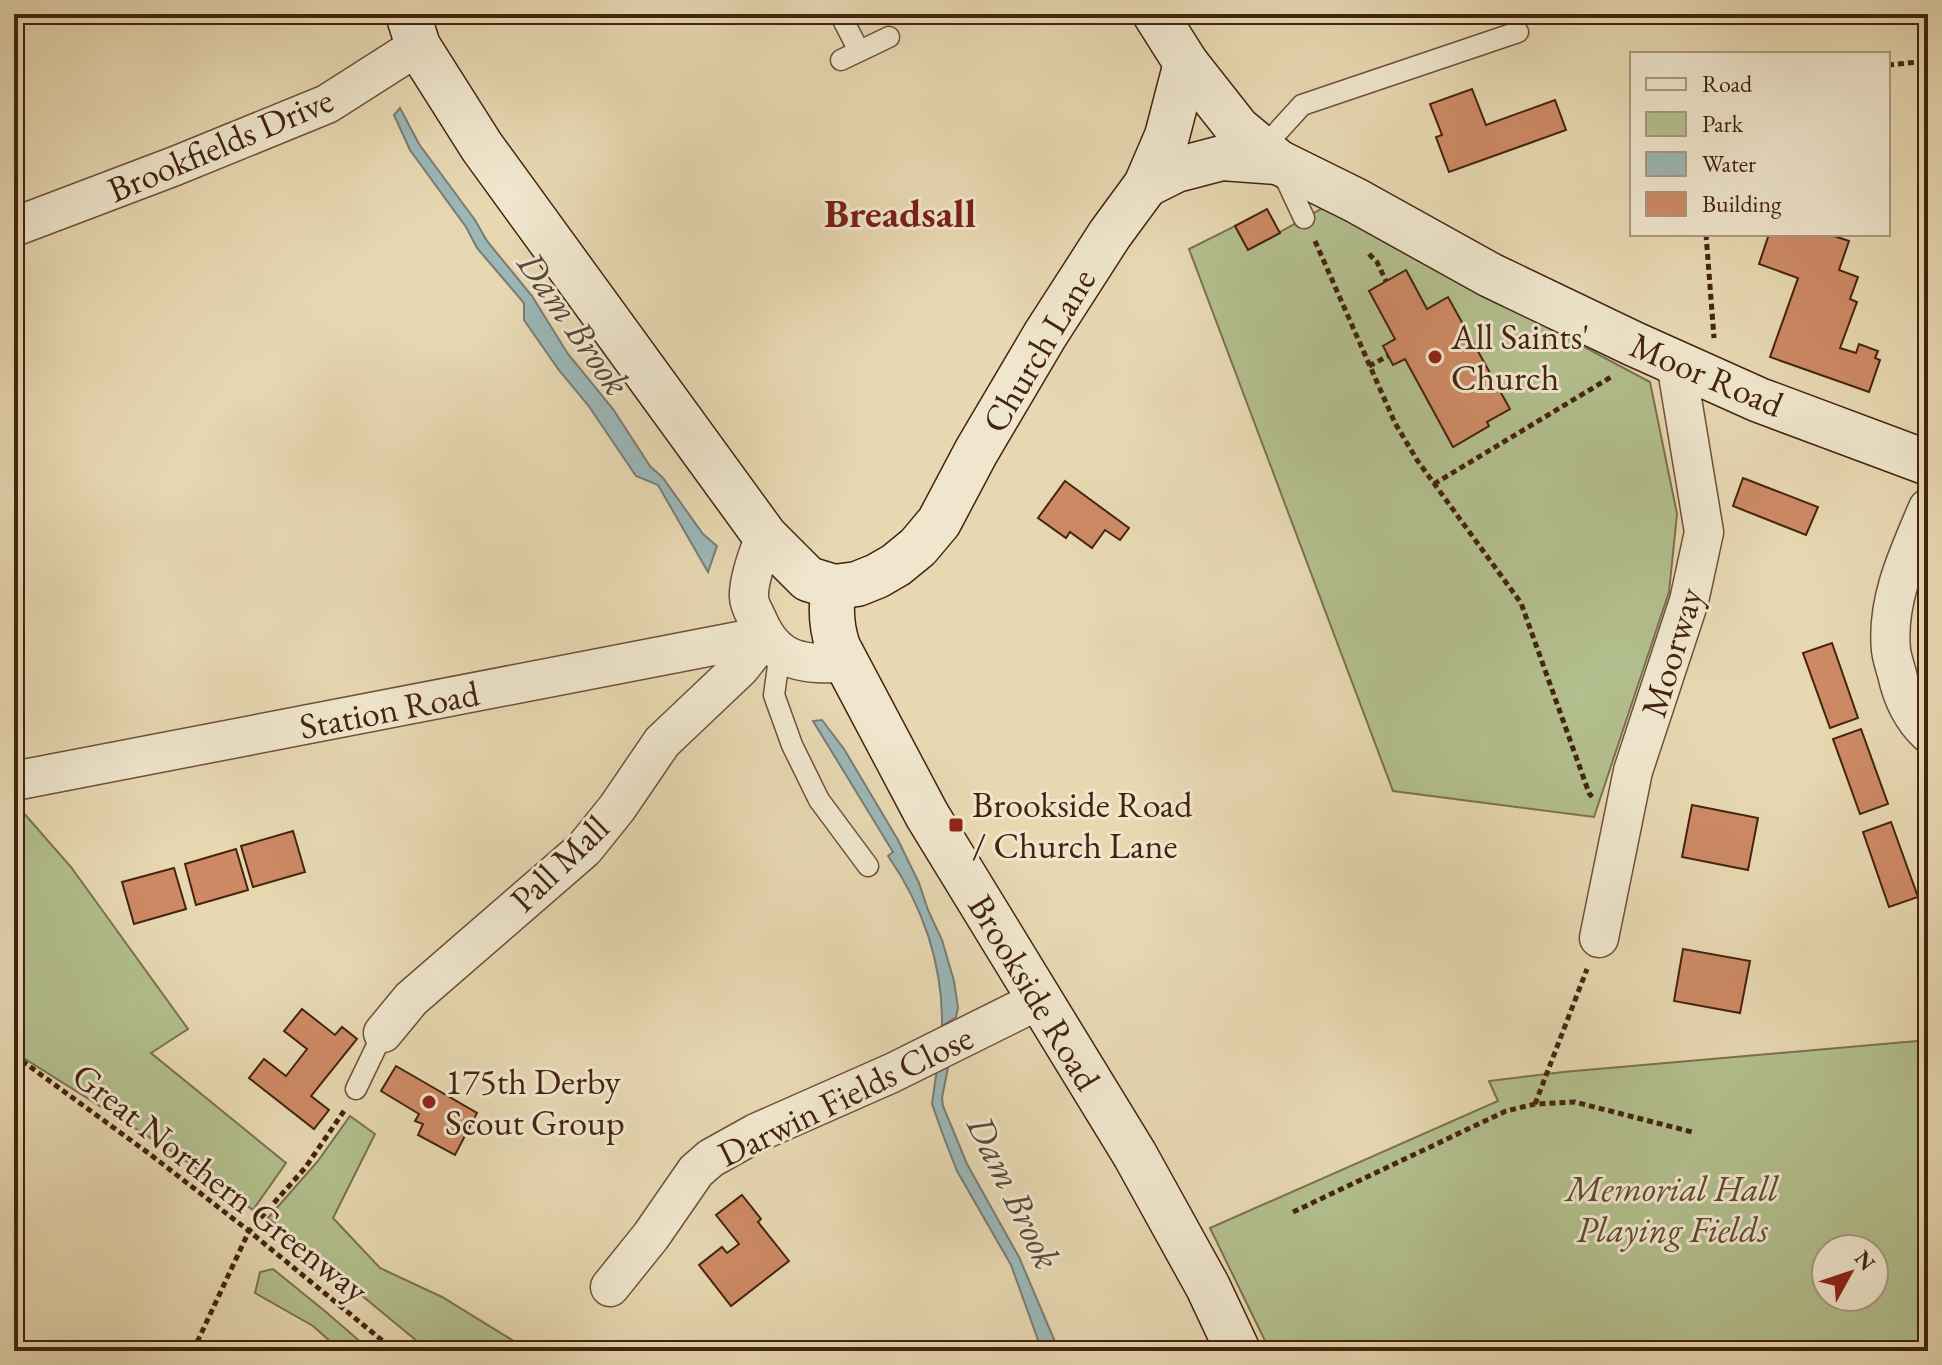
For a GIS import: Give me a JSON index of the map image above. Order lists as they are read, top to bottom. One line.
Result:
{"streets":{"street":["Brookfields Drive","Church Lane","Moor Road","Moorway","Station Road","Pall Mall","Brookside Road","Darwin Fields Close"],"path":["Great Northern Greenway"]},"crossings":[["Church Lane","Moor Road"],["Church Lane","Brookside Road"],["Moor Road","Moorway"],["Station Road","Pall Mall"],["Station Road","Brookside Road"],["Brookside Road","Darwin Fields Close"]],"districts":["Breadsall"],"water":["Dam Brook"],"parks":["Memorial Hall Playing Fields"],"places":{"other":["All Saints' Church","175th Derby Scout Group"],"transit":["Brookside Road / Church Lane"]},"legend":["Road","Park","Water","Building"],"north":"top right"}
